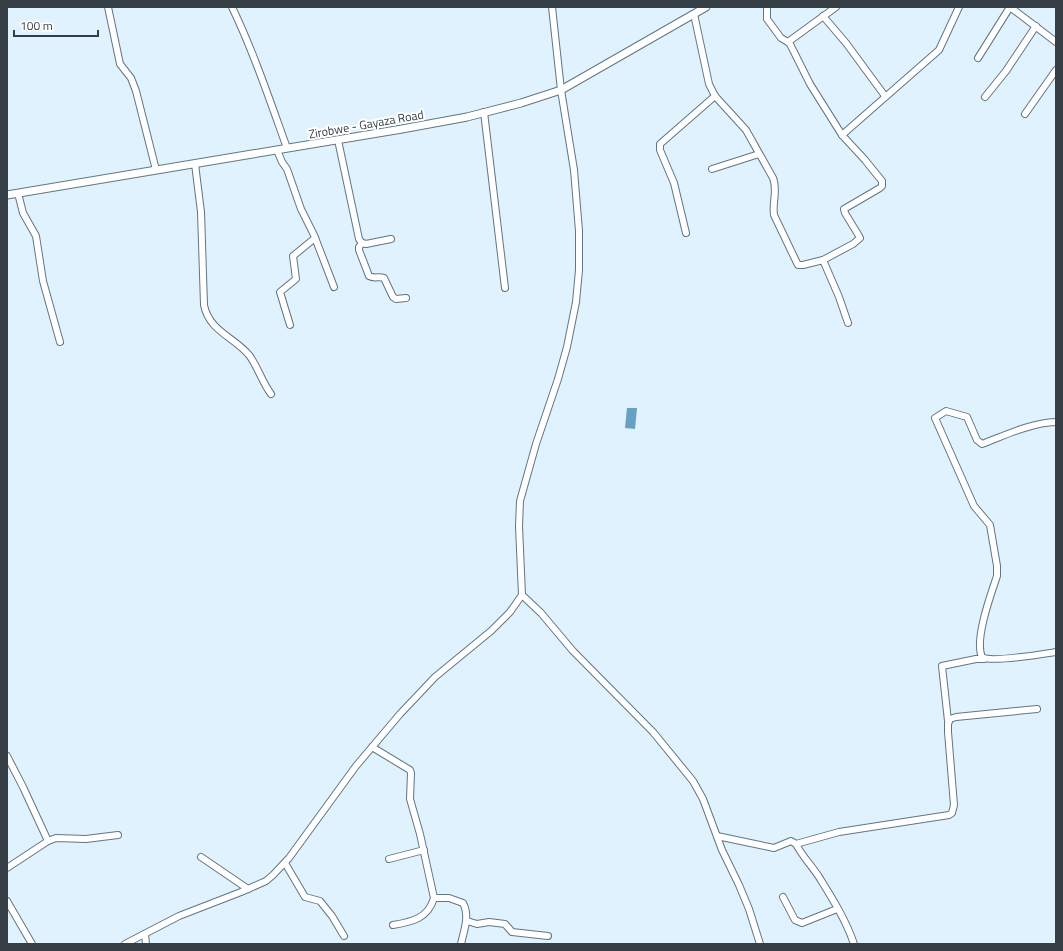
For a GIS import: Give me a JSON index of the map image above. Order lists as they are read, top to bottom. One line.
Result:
{"streets":{"street":["Zirobwe - Gayaza Road"]},"scale_bar":"100 m"}
